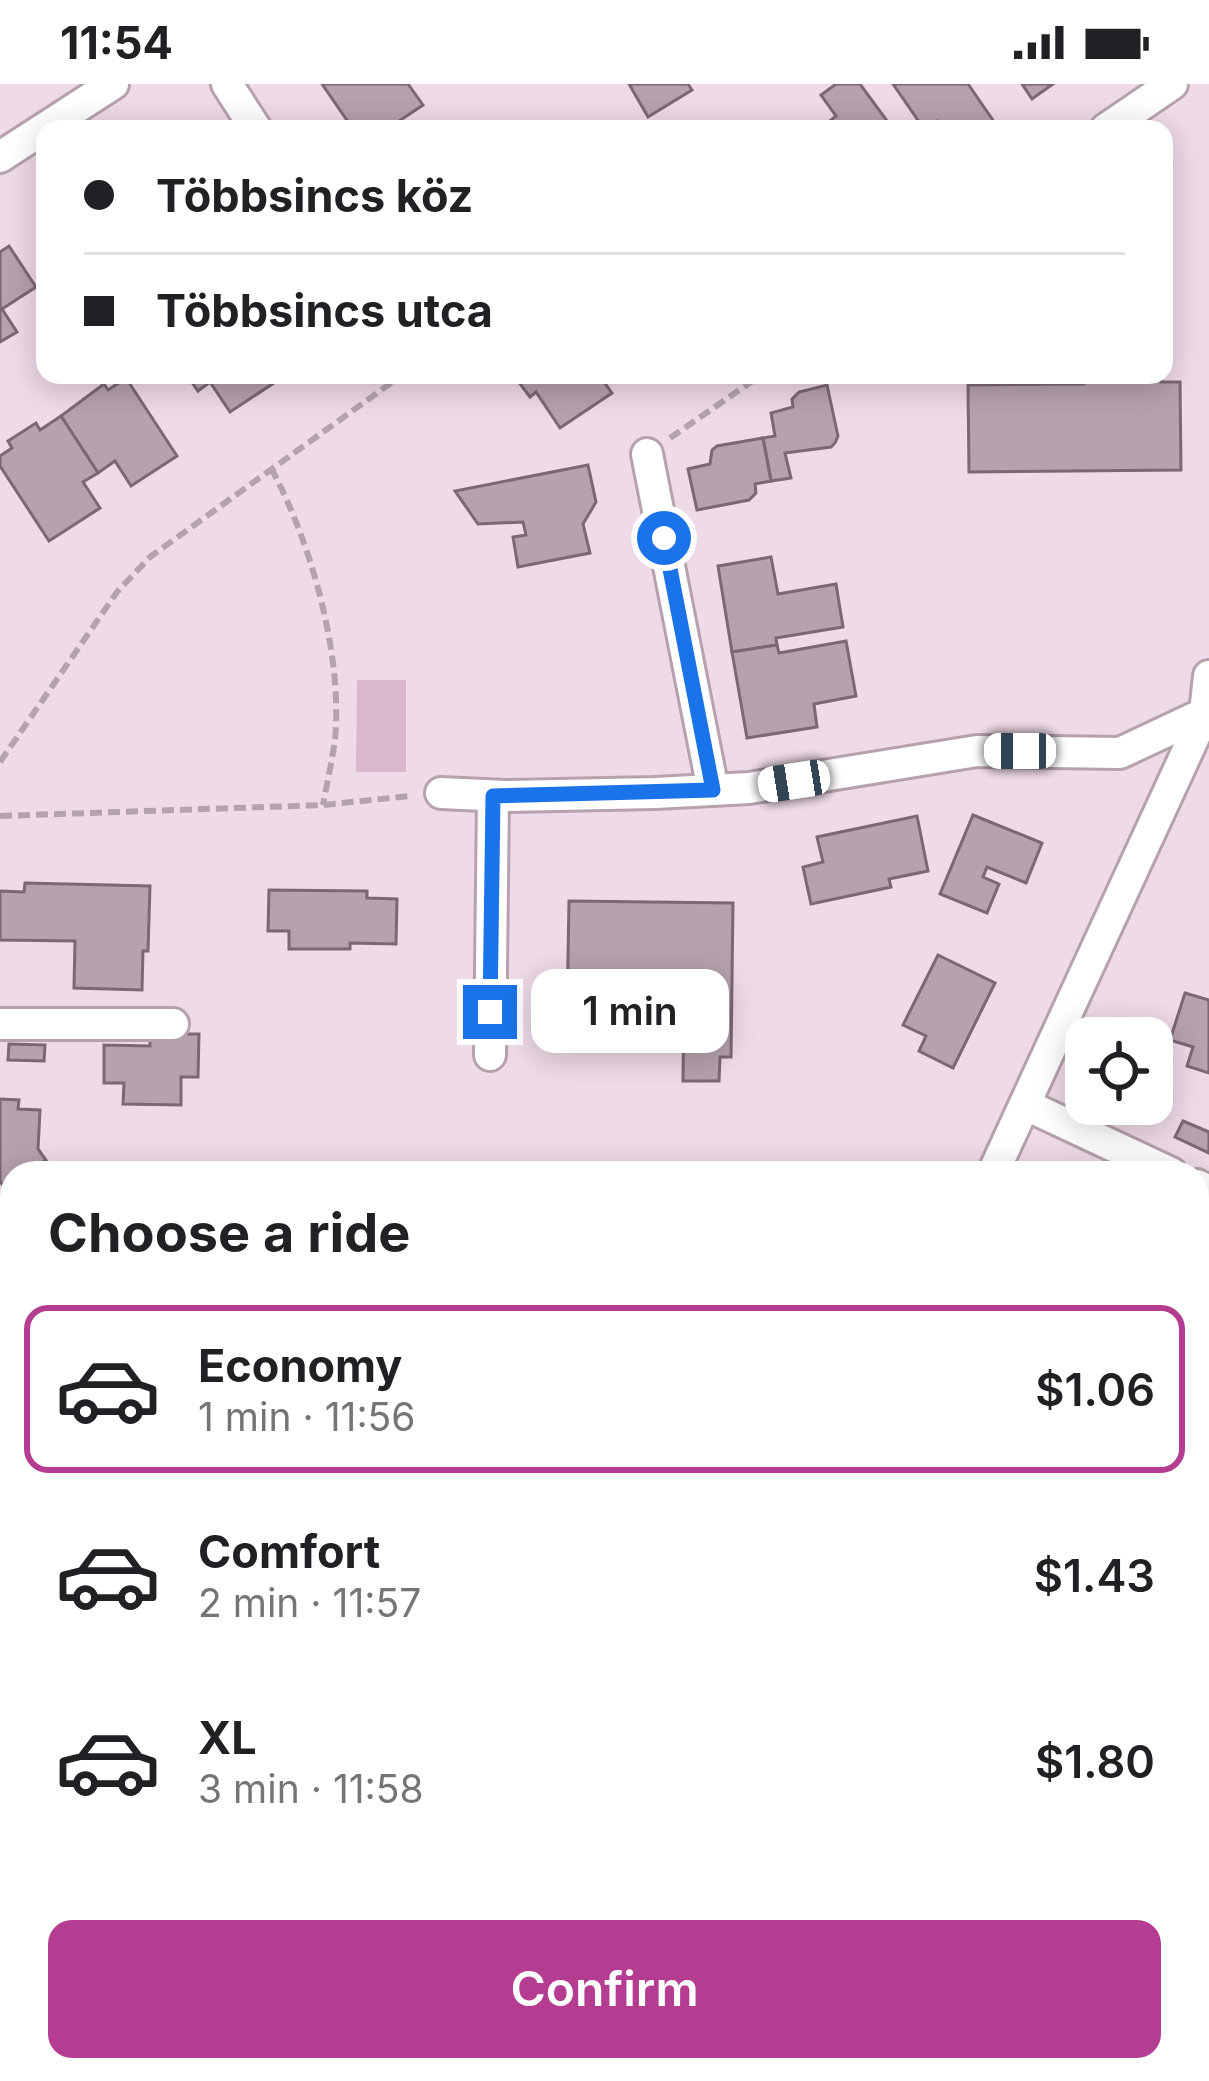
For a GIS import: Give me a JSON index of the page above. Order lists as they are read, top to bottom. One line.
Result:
{"page":{"status":"11:54","banner":["Többsincs köz","Többsincs utca"],"bubble":"1 min","heading":"Choose a ride","list":[{"name":"Economy","note":"1 min · 11:56","value":"$1.06"},{"name":"Comfort","note":"2 min · 11:57","value":"$1.43"},{"name":"XL","note":"3 min · 11:58","value":"$1.80"}],"buttons":"Confirm"}}
